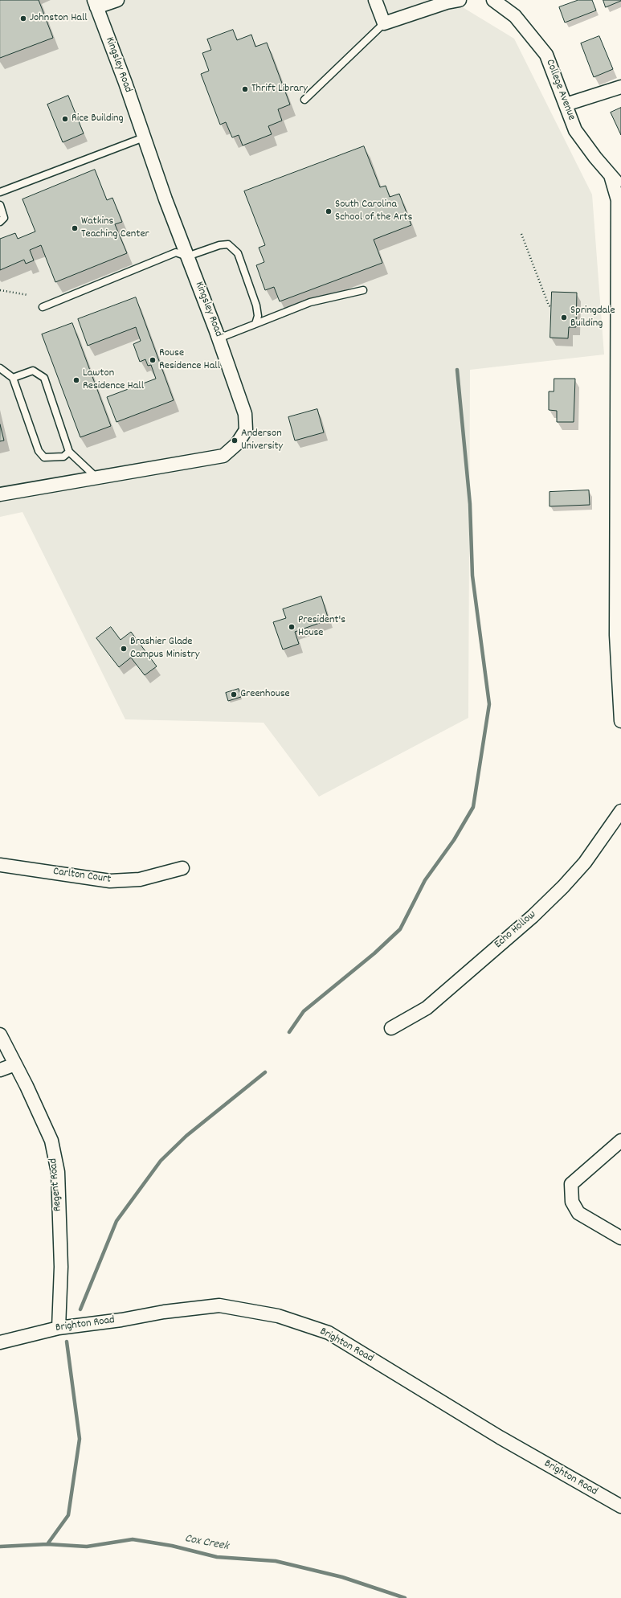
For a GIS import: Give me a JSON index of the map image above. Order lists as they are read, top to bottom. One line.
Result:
{"streets":{"street":["Kingsley Road","College Avenue","Carlton Court","Echo Hollow","Regent Road","Brighton Road"]},"crossings":[["Regent Road","Brighton Road"]],"water":["Cox Creek"],"places":["Johnston Hall","Thrift Library","Rice Building","South Carolina School of the Arts","Watkins Teaching Center","Springdale Building","Rouse Residence Hall","Lawton Residence Hall","Anderson University","President's House","Brashier Glade Campus Ministry","Greenhouse"]}
